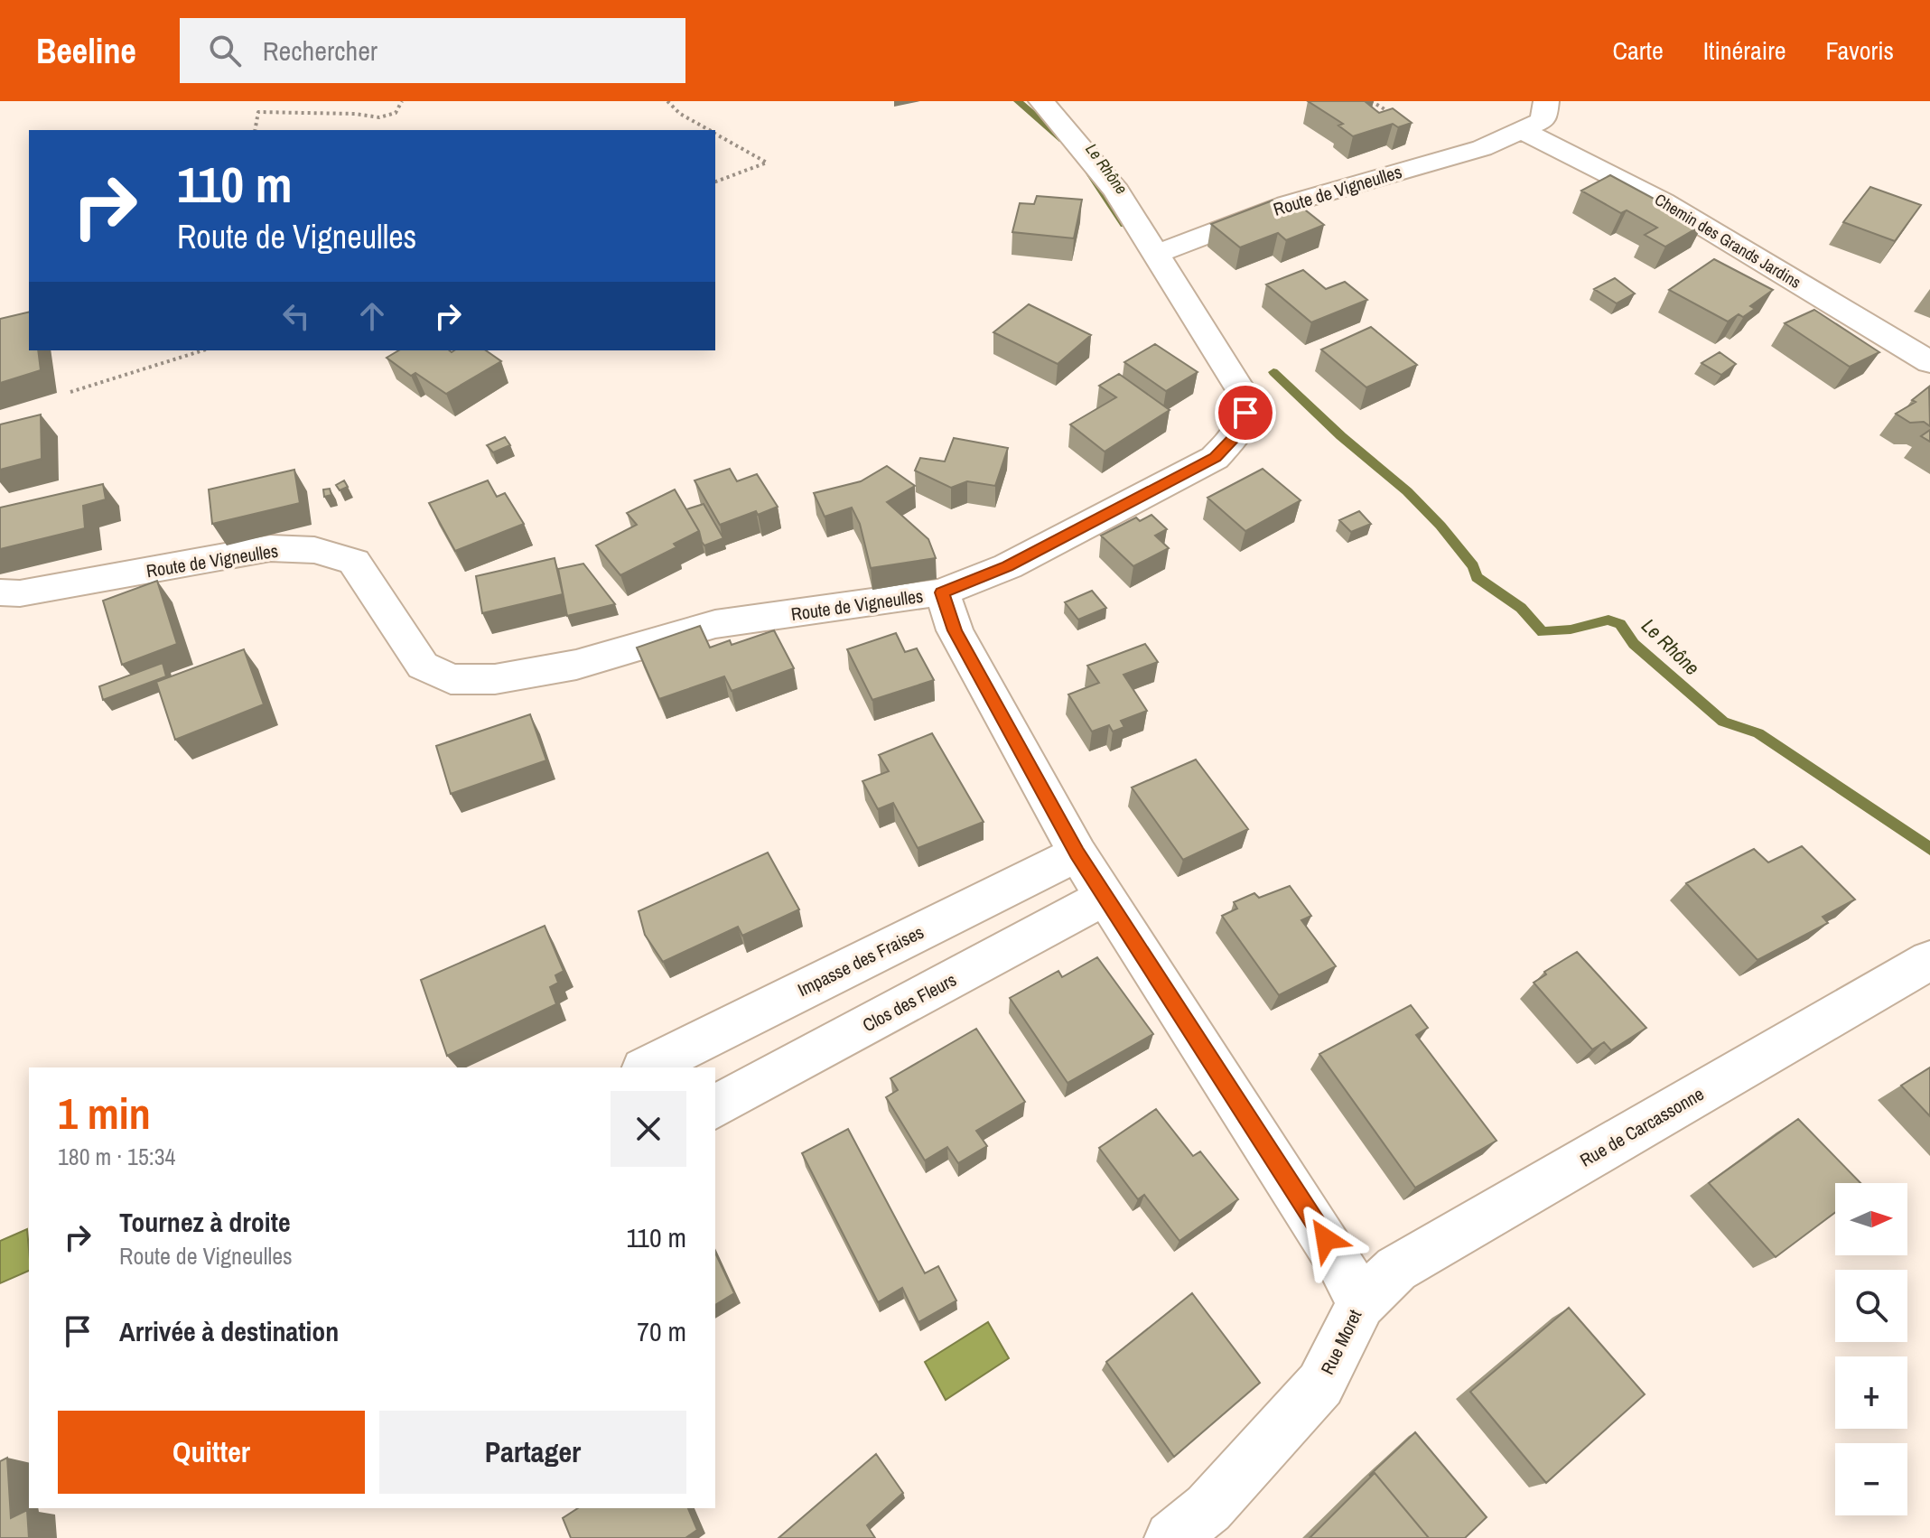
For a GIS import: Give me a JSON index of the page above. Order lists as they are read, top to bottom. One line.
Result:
{"streets":{"street":["Route de Vigneulles","Chemin des Grands Jardins","Impasse des Fraises","Clos des Fleurs","Rue de Carcassonne","Rue Moret"]},"crossings":[["Route de Vigneulles","Chemin des Grands Jardins"],["Route de Vigneulles","Rue Moret"],["Impasse des Fraises","Rue Moret"],["Clos des Fleurs","Rue Moret"],["Rue de Carcassonne","Rue Moret"]],"water":["Le Rhône"],"north":"right","page":{"header":"Beeline","search":"Rechercher","nav":["Carte","Itinéraire","Favoris"],"turn":["110 m","Route de Vigneulles"],"heading":["1 min","180 m · 15:34"],"map_buttons":["+","−"],"list":[{"name":"Tournez à droite","note":"Route de Vigneulles","value":"110 m"},{"name":"Arrivée à destination","value":"70 m"}],"buttons":["Quitter","Partager"]}}
